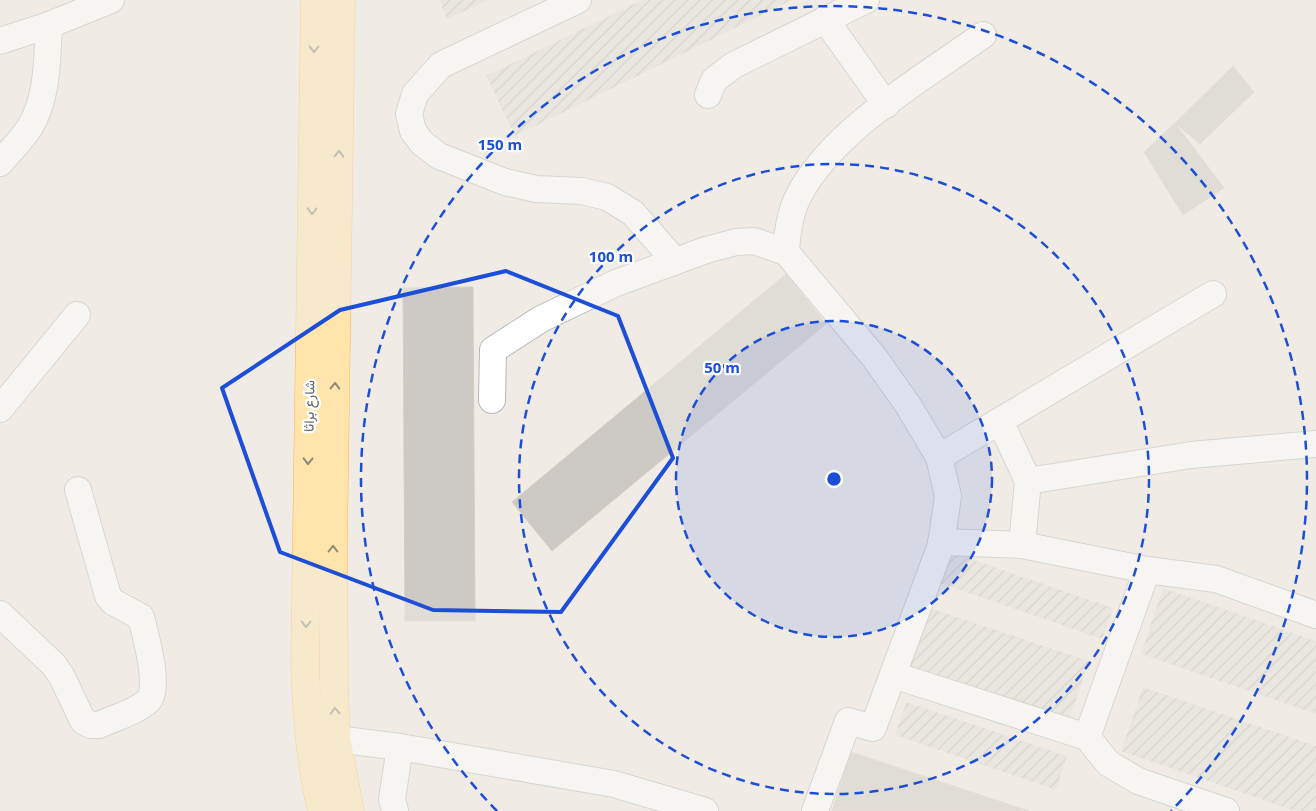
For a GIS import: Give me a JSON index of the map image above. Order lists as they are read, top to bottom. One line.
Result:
{"streets":{"main road":["شارع براثا"]},"rings":["150 m","100 m","50 m"]}
